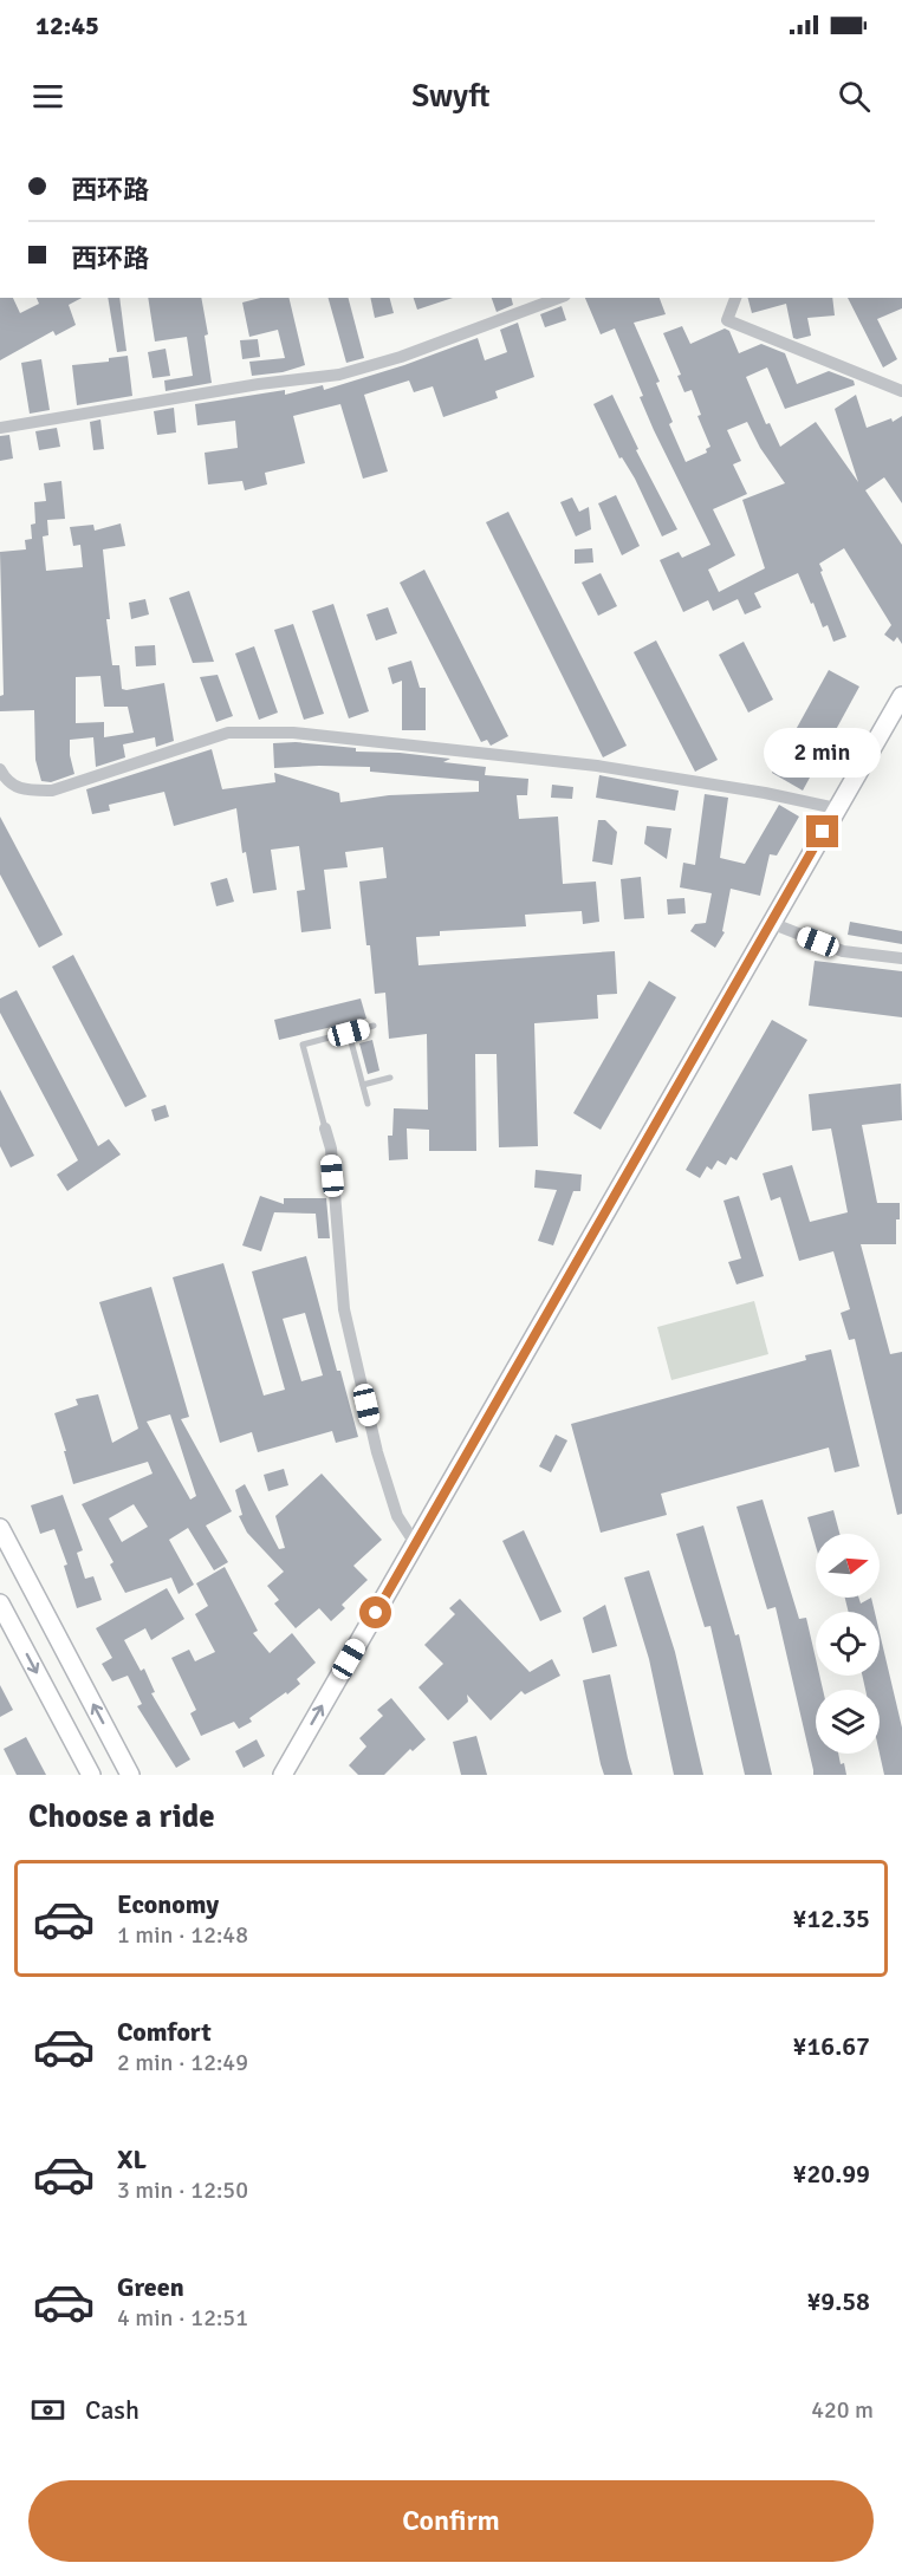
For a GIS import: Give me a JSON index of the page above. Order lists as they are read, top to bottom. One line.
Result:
{"north":"right","page":{"status":"12:45","header":"Swyft","banner":["西环路","西环路"],"bubble":"2 min","heading":"Choose a ride","list":[{"name":"Economy","note":"1 min · 12:48","value":"¥12.35"},{"name":"Comfort","note":"2 min · 12:49","value":"¥16.67"},{"name":"XL","note":"3 min · 12:50","value":"¥20.99"},{"name":"Green","note":"4 min · 12:51","value":"¥9.58"}],"pay":["Cash","420 m"],"buttons":"Confirm"}}
